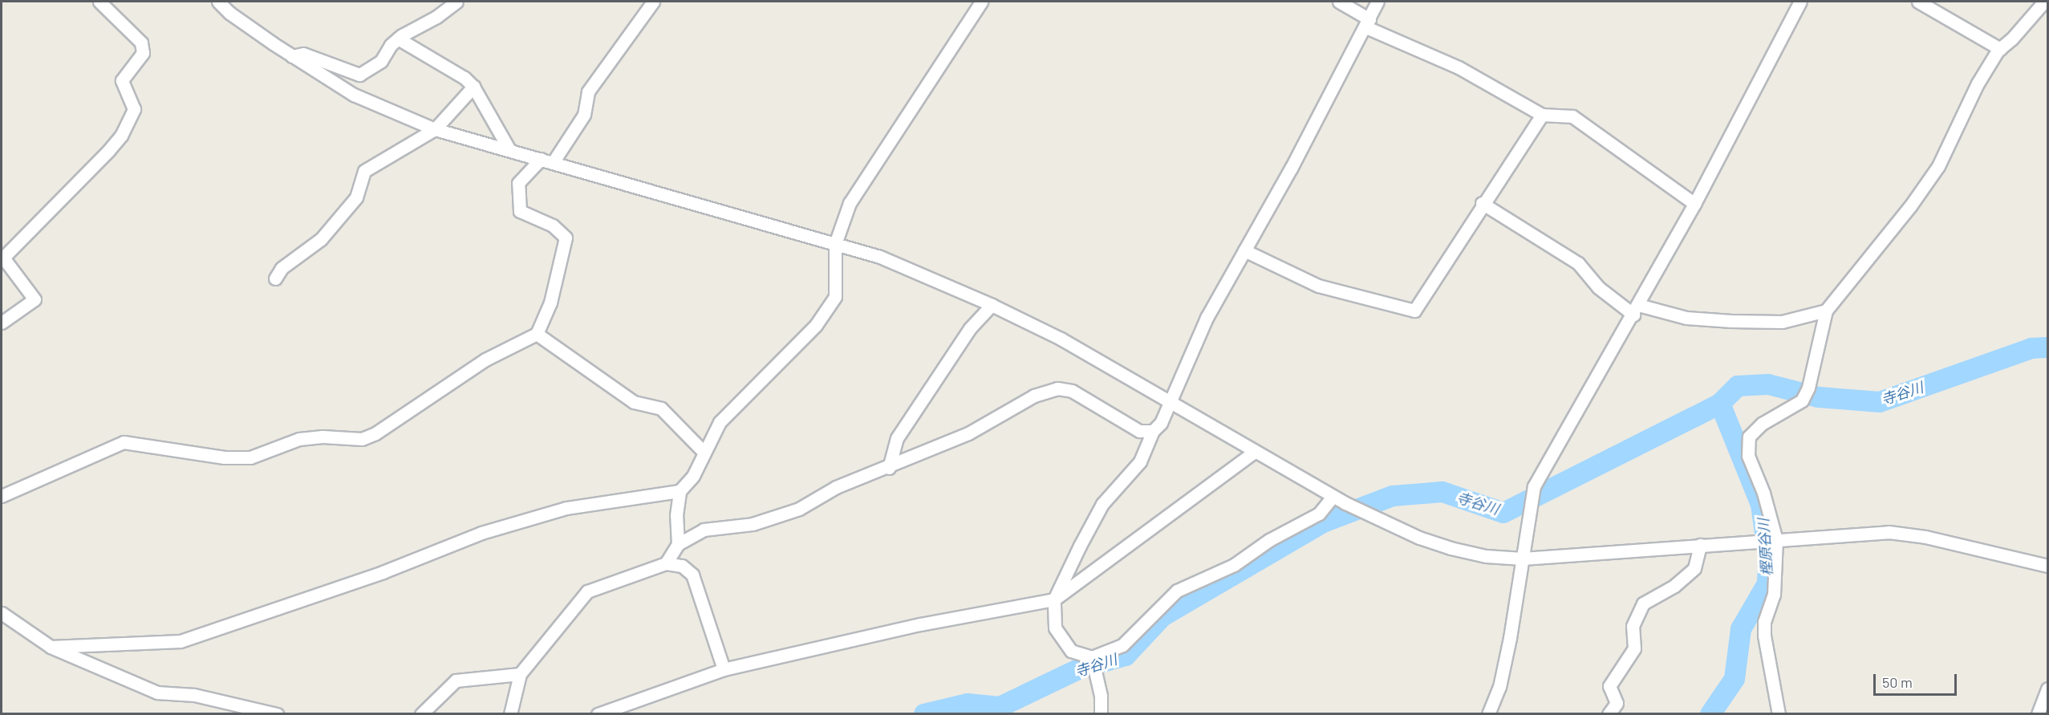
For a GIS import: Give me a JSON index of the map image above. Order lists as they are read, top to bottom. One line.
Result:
{"water":["寺谷川","樫原谷川"],"scale_bar":"50 m"}
